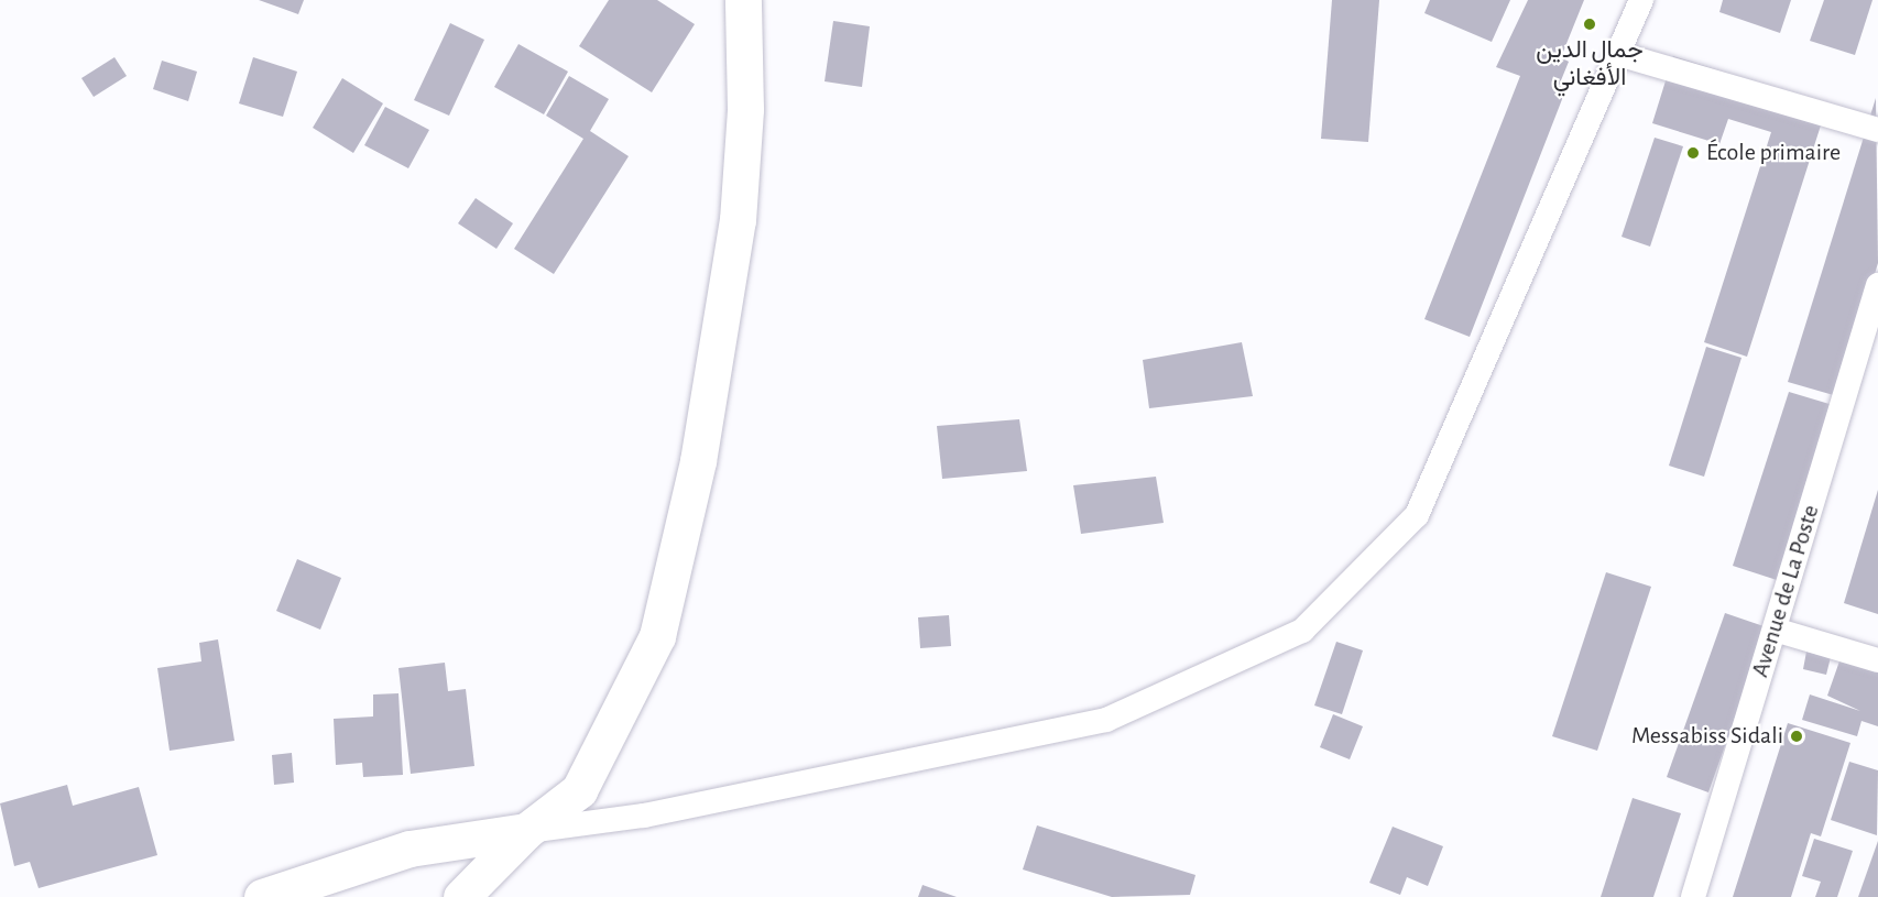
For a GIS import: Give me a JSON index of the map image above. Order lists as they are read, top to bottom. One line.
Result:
{"streets":{"street":["Avenue de La Poste"]},"places":["جمال الدين الأفغاني","École primaire","Messabiss Sidali"]}
